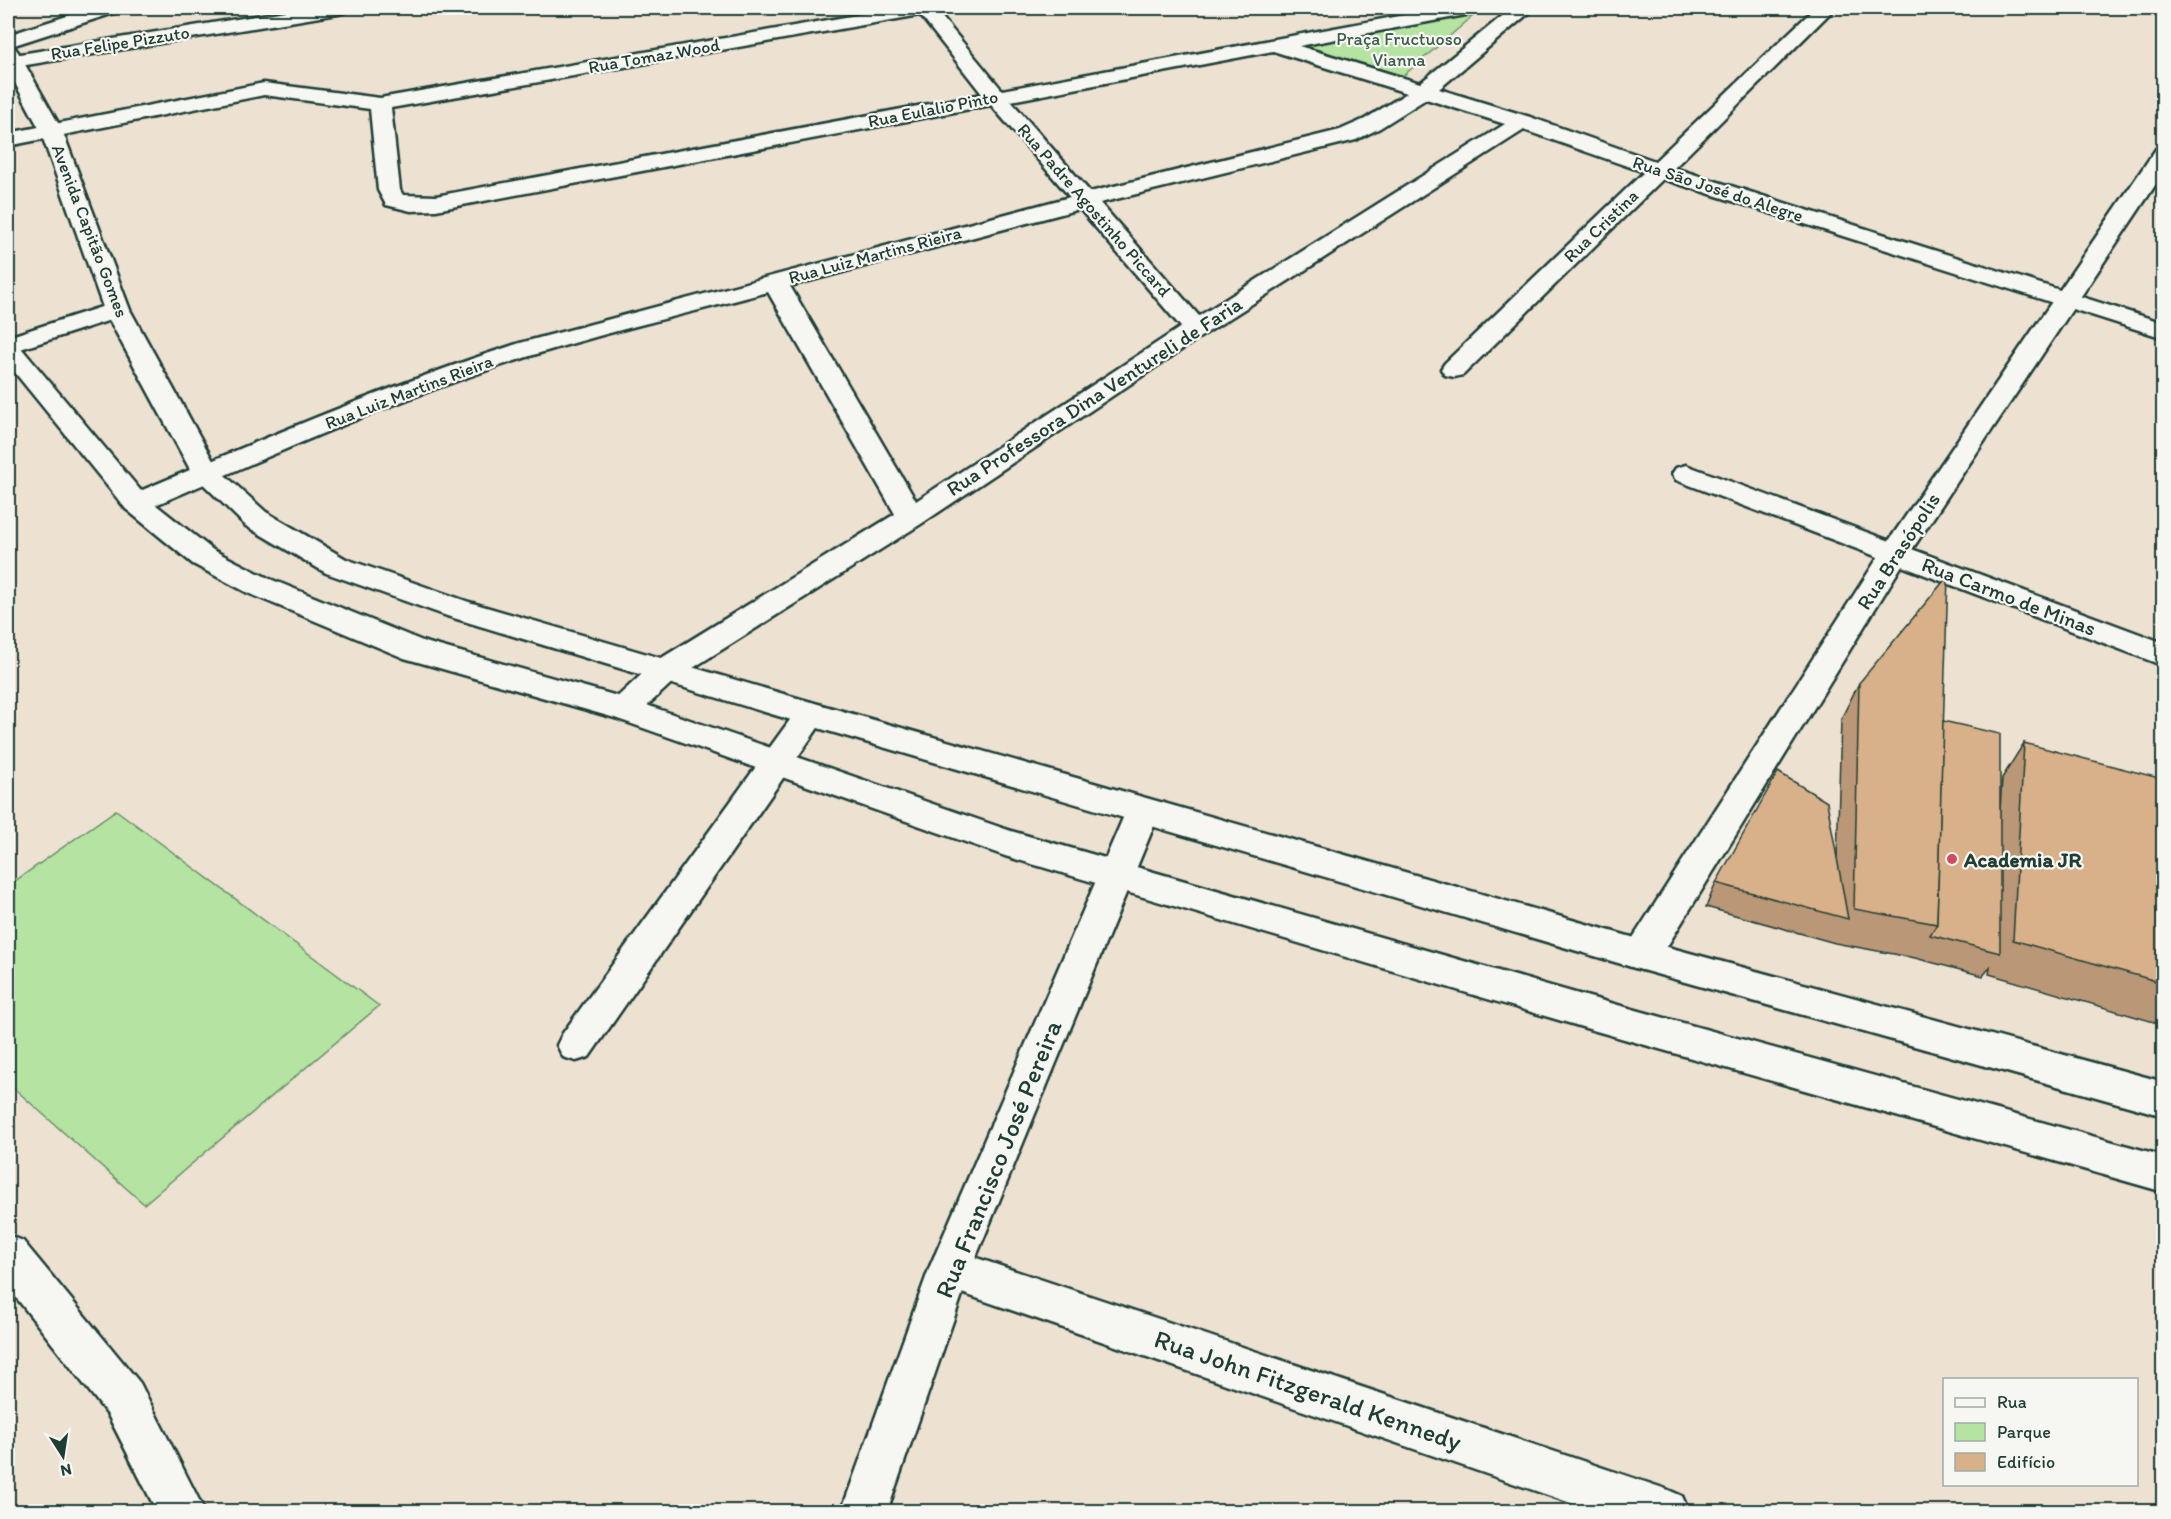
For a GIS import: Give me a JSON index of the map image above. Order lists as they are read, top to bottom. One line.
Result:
{"streets":{"street":["Rua Felipe Pizzuto","Rua Tomaz Wood","Rua Eulalio Pinto","Rua São José do Alegre","Rua Padre Agostinho Piccard","Rua Cristina","Avenida Capitão Gomes","Rua Luiz Martins Rieira","Rua Professora Dina Ventureli de Faria","Rua Brasópolis","Rua Carmo de Minas","Rua Francisco José Pereira","Rua John Fitzgerald Kennedy"]},"crossings":[["Rua Felipe Pizzuto","Avenida Capitão Gomes"],["Rua Tomaz Wood","Rua Eulalio Pinto"],["Rua Tomaz Wood","Rua Padre Agostinho Piccard"],["Rua Tomaz Wood","Avenida Capitão Gomes"],["Rua Eulalio Pinto","Rua São José do Alegre"],["Rua Eulalio Pinto","Rua Padre Agostinho Piccard"],["Rua São José do Alegre","Rua Cristina"],["Rua São José do Alegre","Rua Luiz Martins Rieira"],["Rua São José do Alegre","Rua Professora Dina Ventureli de Faria"],["Rua São José do Alegre","Rua Brasópolis"],["Rua Padre Agostinho Piccard","Rua Luiz Martins Rieira"],["Rua Padre Agostinho Piccard","Rua Professora Dina Ventureli de Faria"],["Avenida Capitão Gomes","Rua Luiz Martins Rieira"],["Avenida Capitão Gomes","Rua Professora Dina Ventureli de Faria"],["Avenida Capitão Gomes","Rua Brasópolis"],["Avenida Capitão Gomes","Rua Francisco José Pereira"],["Rua Brasópolis","Rua Carmo de Minas"],["Rua Francisco José Pereira","Rua John Fitzgerald Kennedy"]],"parks":["Praça Fructuoso Vianna"],"places":["Academia JR"],"legend":["Rua","Parque","Edifício"],"north":"bottom"}
